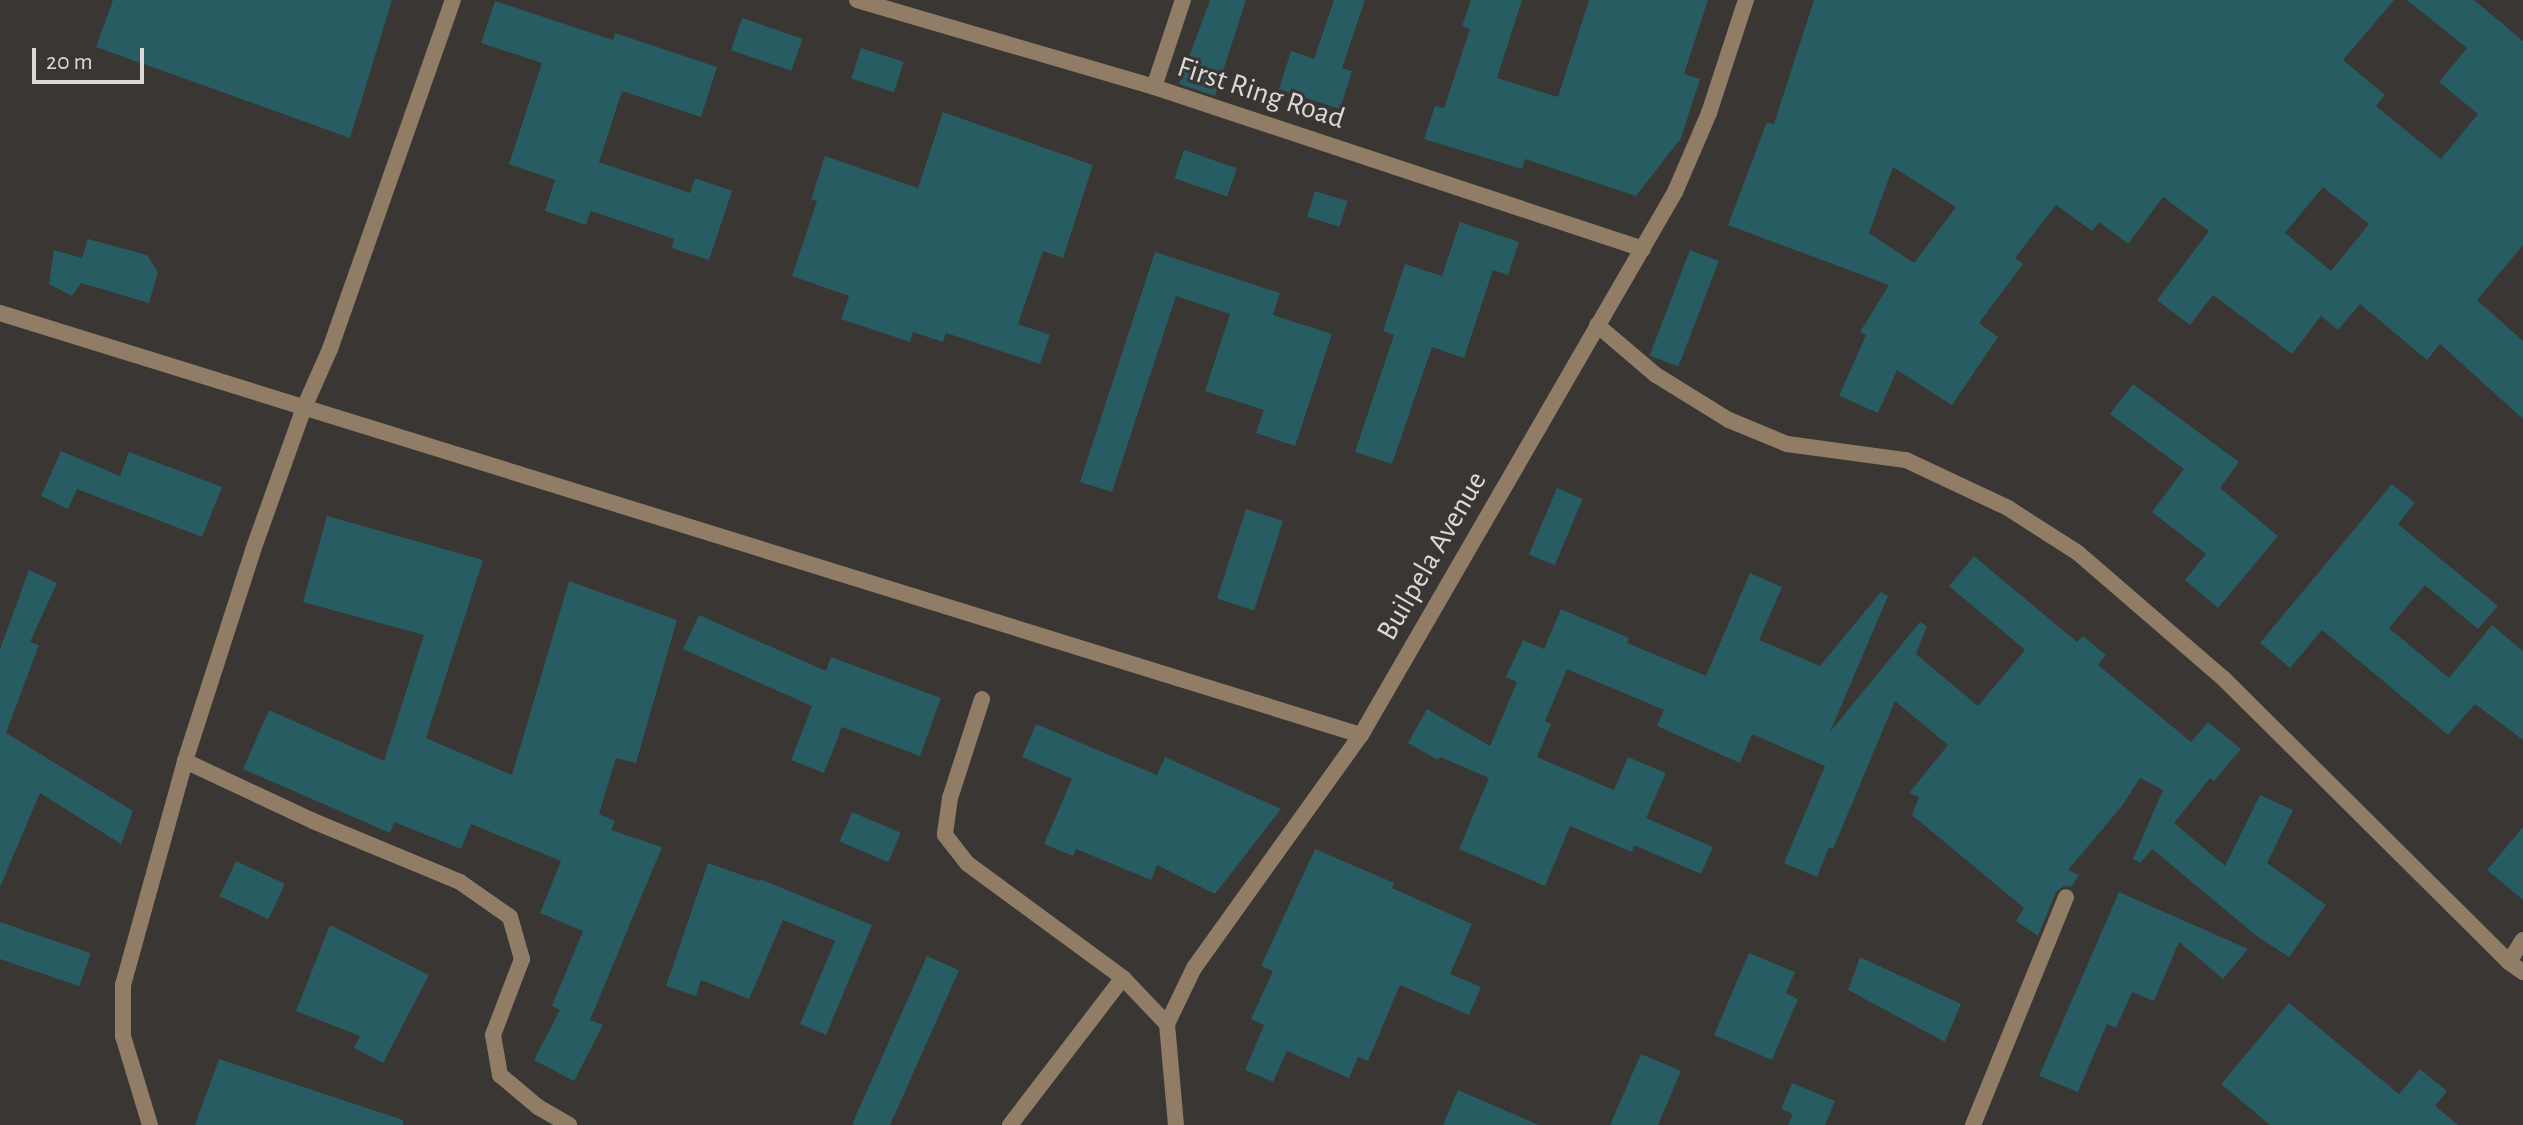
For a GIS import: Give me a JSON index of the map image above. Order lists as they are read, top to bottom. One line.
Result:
{"streets":{"street":["First Ring Road","Builpela Avenue"]},"crossings":[["First Ring Road","Builpela Avenue"]],"scale_bar":"20 m"}
